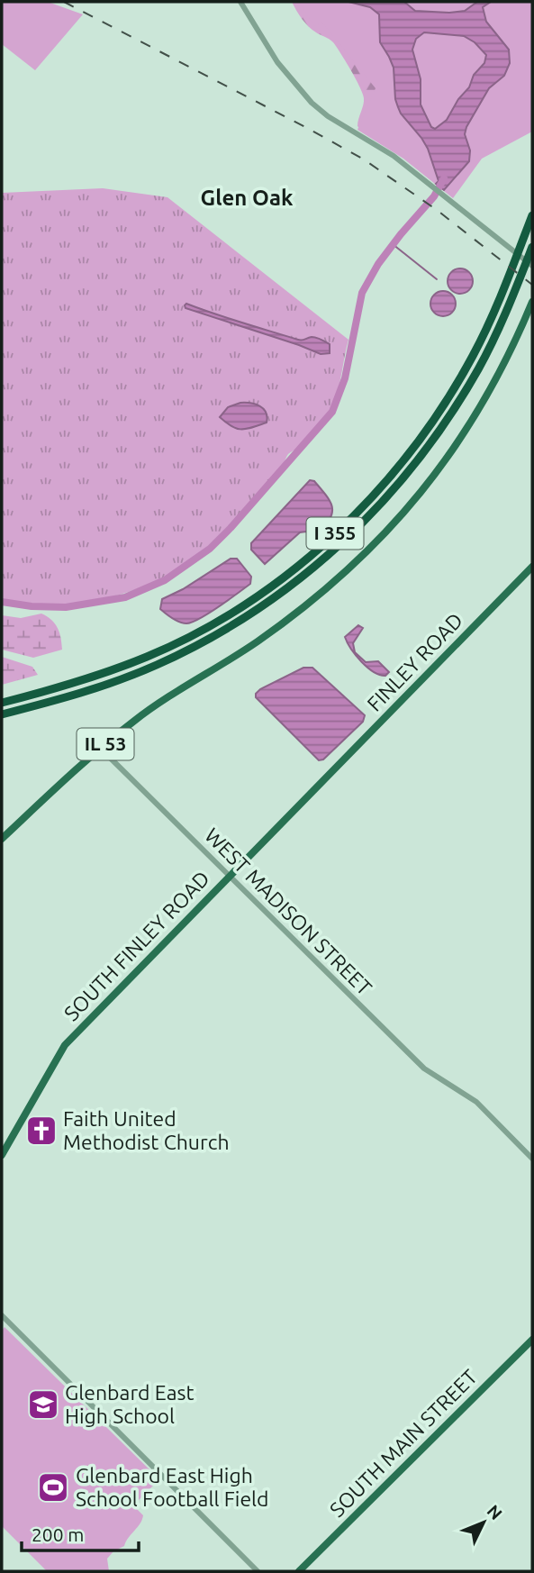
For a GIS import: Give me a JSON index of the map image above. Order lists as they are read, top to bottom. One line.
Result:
{"streets":{"highway":["I 355"],"main road":["FINLEY ROAD","IL 53","SOUTH FINLEY ROAD","SOUTH MAIN STREET"],"street":["WEST MADISON STREET"]},"crossings":[["FINLEY ROAD","SOUTH FINLEY ROAD"],["IL 53","WEST MADISON STREET"],["WEST MADISON STREET","SOUTH FINLEY ROAD"]],"districts":["Glen Oak"],"places":{"church":["Faith United Methodist Church"],"school or university":["Glenbard East High School"],"sports":["Glenbard East High School Football Field"]},"scale_bar":"200 m","north":"top right"}
